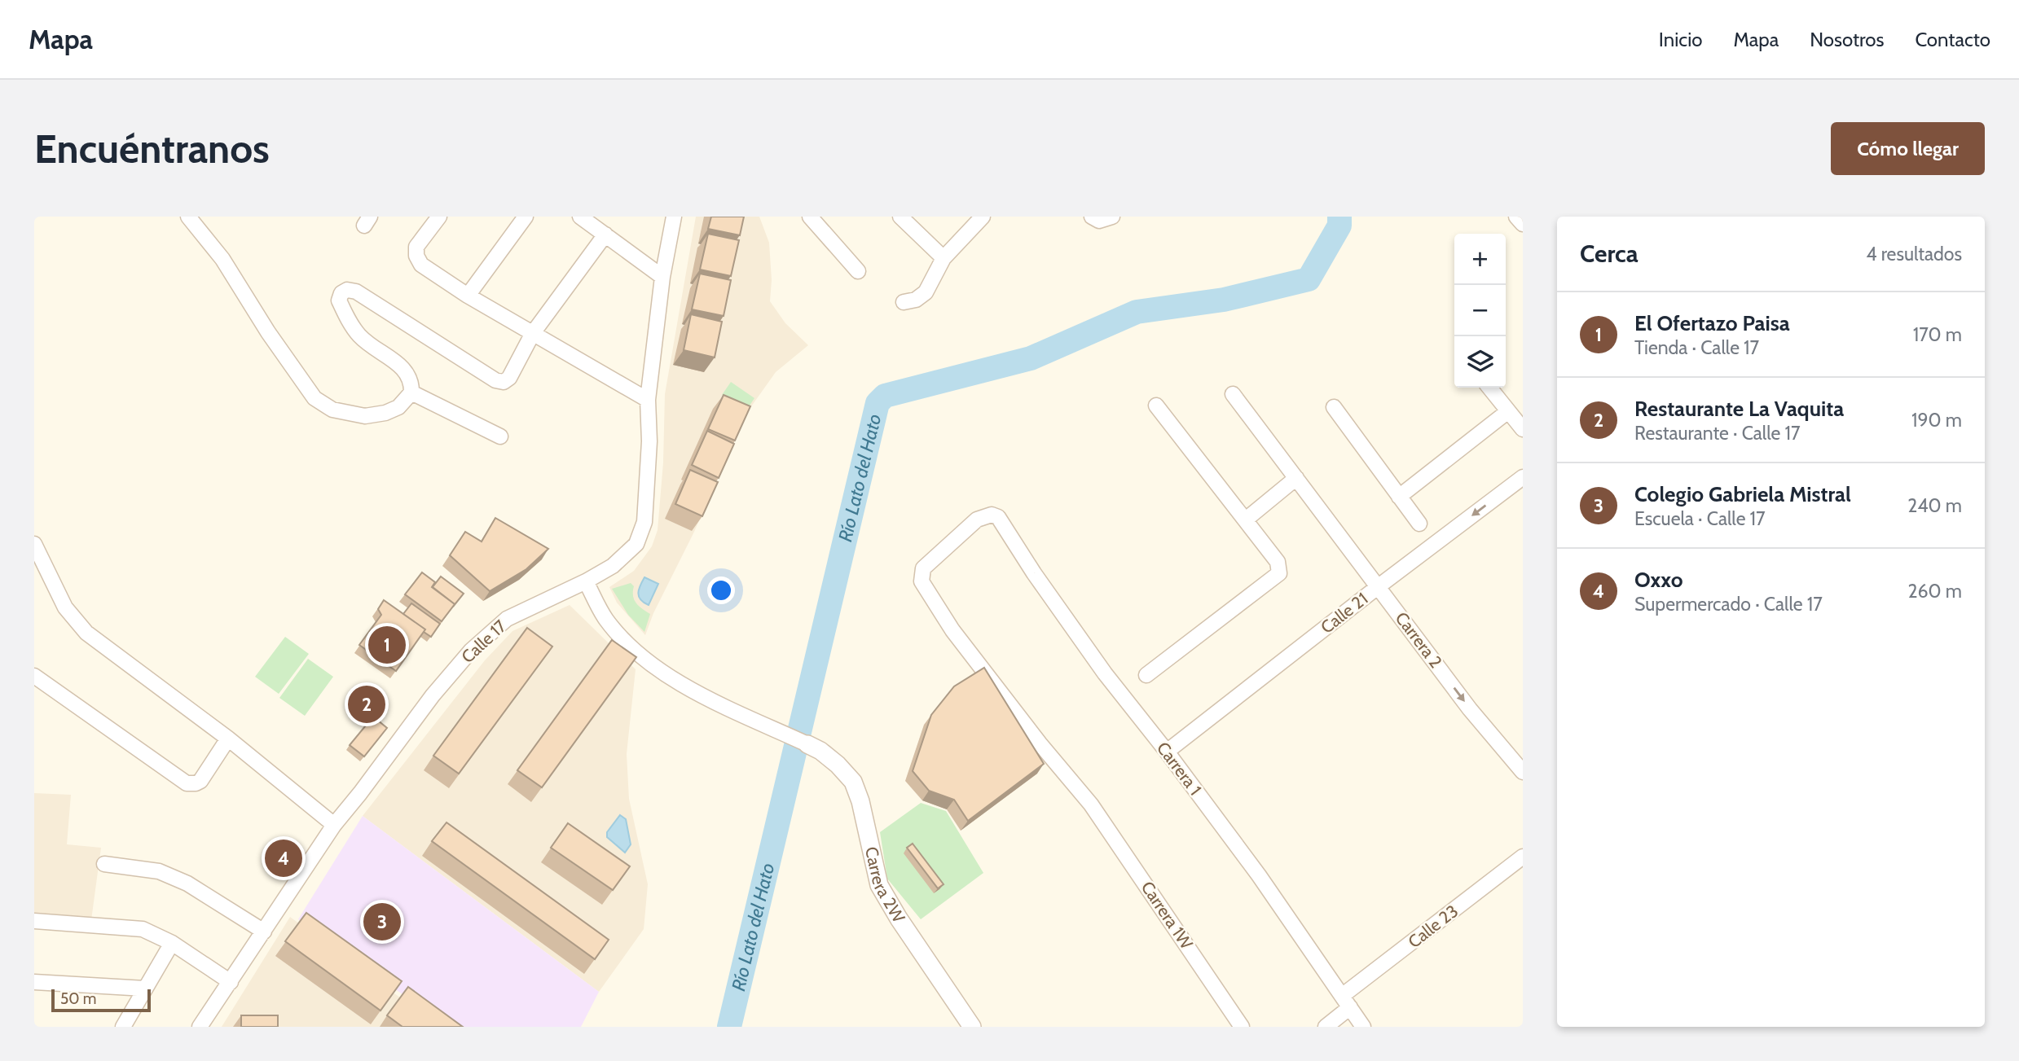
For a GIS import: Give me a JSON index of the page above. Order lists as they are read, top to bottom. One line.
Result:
{"streets":{"street":["Calle 21","Carrera 2","Calle 17","Carrera 1","Carrera 2W","Carrera 1W","Calle 23"]},"crossings":[["Calle 21","Carrera 2"],["Calle 21","Carrera 1"],["Carrera 1","Carrera 1W"],["Carrera 1","Calle 23"]],"one_way":["Carrera 2"],"water":["Río Lato del Hato"],"scale_bar":"50 m","page":{"header":"Mapa","nav":["Inicio","Mapa","Nosotros","Contacto"],"buttons":"Cómo llegar","title":"Encuéntranos","heading":["Cerca","4 resultados"],"map_buttons":["+","−"],"list":[{"mark":"1","name":"El Ofertazo Paisa","note":"Tienda · Calle 17","value":"170 m"},{"mark":"2","name":"Restaurante La Vaquita","note":"Restaurante · Calle 17","value":"190 m"},{"mark":"3","name":"Colegio Gabriela Mistral","note":"Escuela · Calle 17","value":"240 m"},{"mark":"4","name":"Oxxo","note":"Supermercado · Calle 17","value":"260 m"}],"pins":["1","2","4","3"],"scale":"50 m"}}
